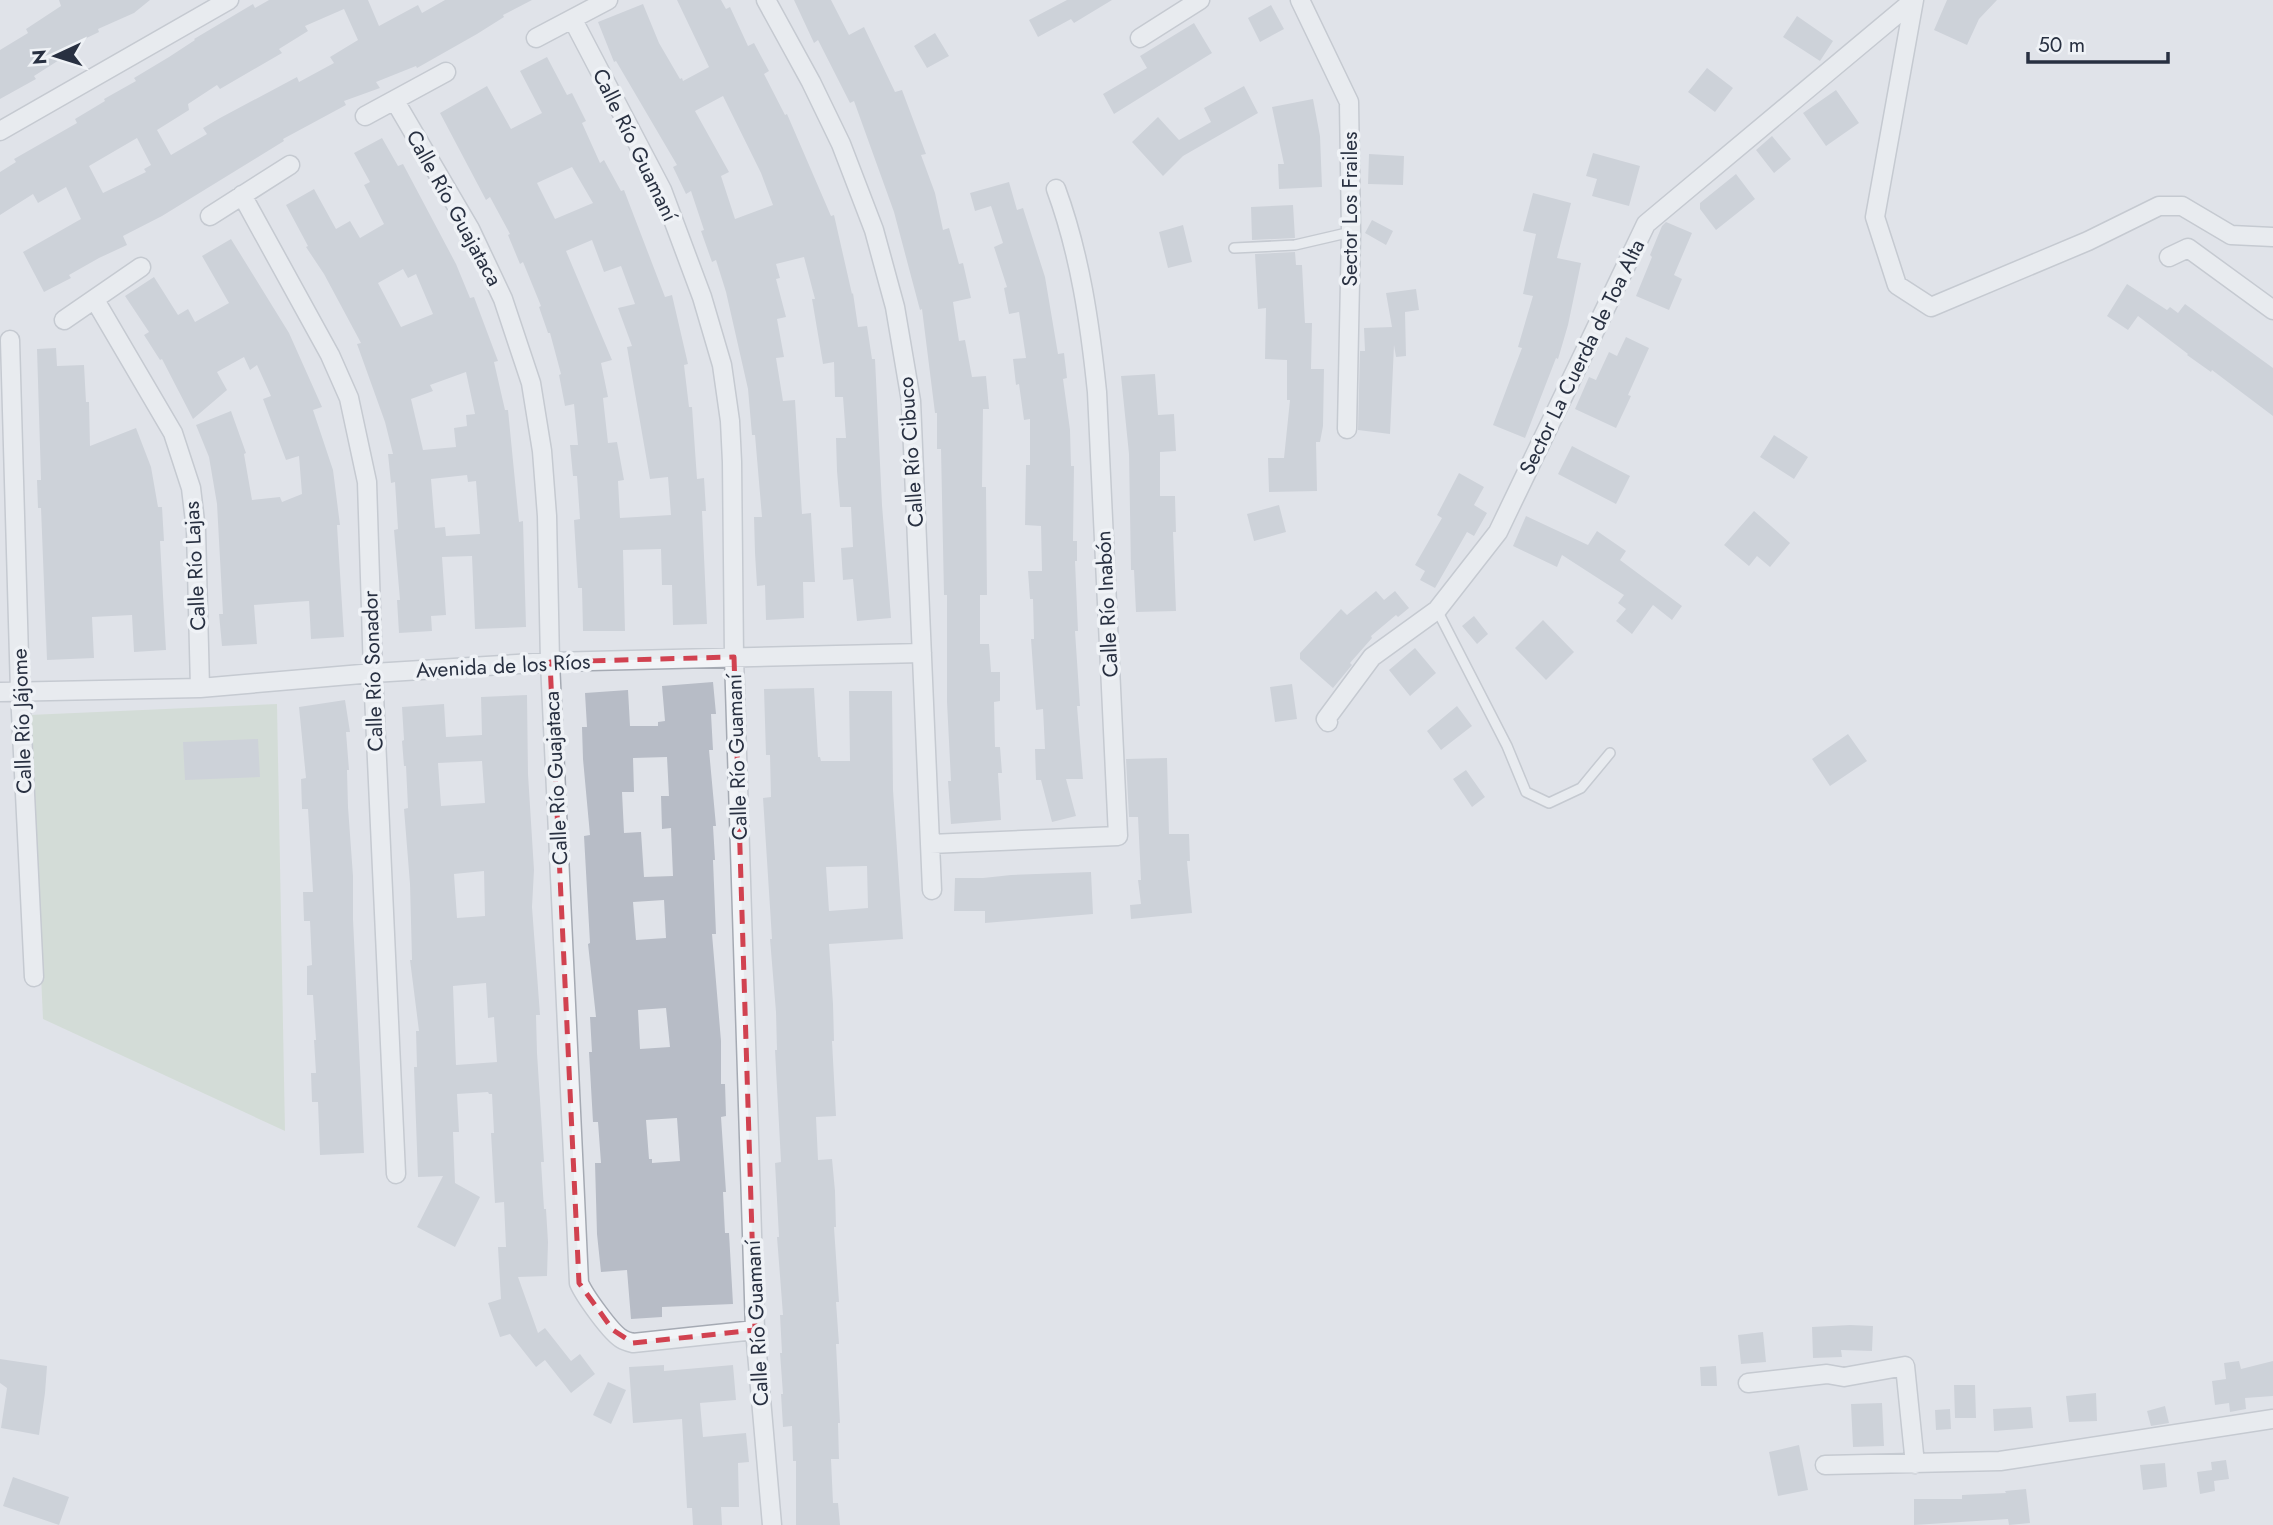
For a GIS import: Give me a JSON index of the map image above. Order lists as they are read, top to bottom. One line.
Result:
{"streets":{"street":["Calle Río Guamaní","Calle Río Guajataca","Sector Los Frailes","Sector La Cuerda de Toa Alta","Calle Río Cibuco","Calle Río Lajas","Calle Río Inabón","Avenida de los Ríos","Calle Río Sonador","Calle Río Jájome"]},"crossings":[["Calle Río Guamaní","Calle Río Guajataca"],["Calle Río Guamaní","Avenida de los Ríos"],["Calle Río Guajataca","Avenida de los Ríos"],["Calle Río Cibuco","Calle Río Inabón"],["Calle Río Cibuco","Avenida de los Ríos"],["Calle Río Lajas","Avenida de los Ríos"],["Avenida de los Ríos","Calle Río Sonador"],["Avenida de los Ríos","Calle Río Jájome"]],"scale_bar":"50 m","north":"left"}
